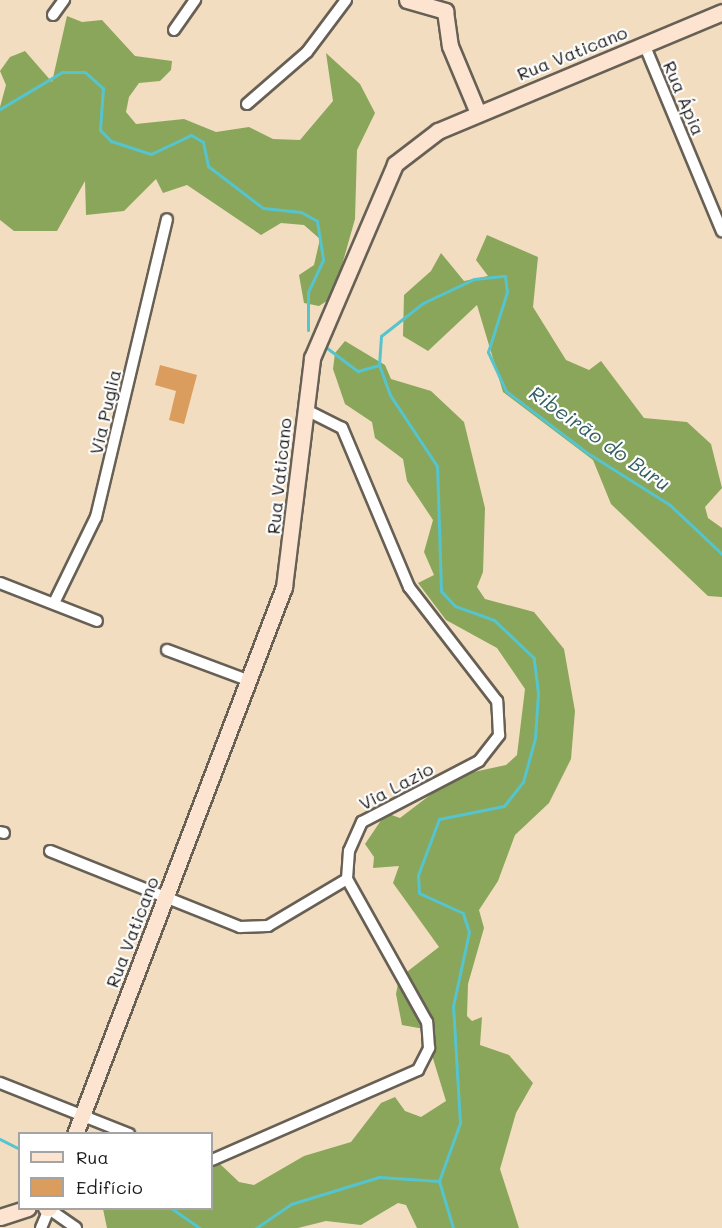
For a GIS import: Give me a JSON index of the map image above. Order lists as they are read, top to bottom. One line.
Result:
{"streets":{"street":["Rua Vaticano","Rua Ápia","Via Puglia","Via Lazio"]},"crossings":[["Rua Vaticano","Rua Ápia"],["Rua Vaticano","Via Lazio"]],"water":["Ribeirão do Buru"],"legend":["Rua","Edifício"]}
